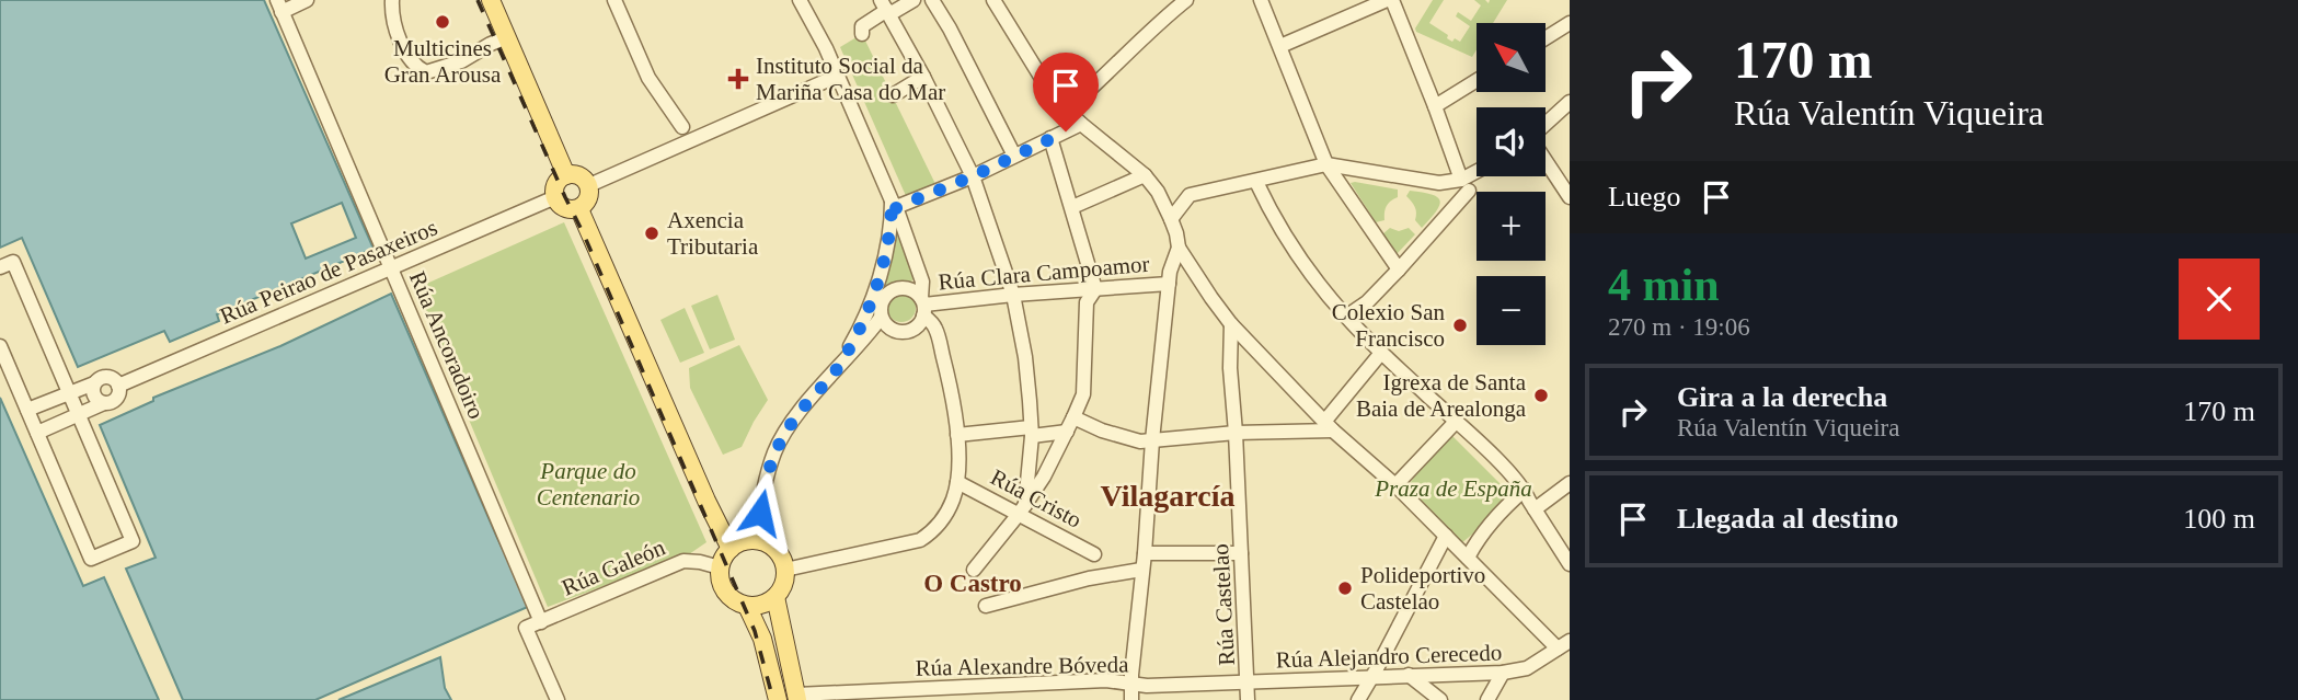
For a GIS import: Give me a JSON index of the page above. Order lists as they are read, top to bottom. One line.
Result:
{"streets":{"street":["Rúa Peirao de Pasaxeiros","Rúa Clara Campoamor","Rúa Ancoradoiro","Rúa Cristo","Rúa Galeón","Rúa Castelao","Rúa Alejandro Cerecedo","Rúa Alexandre Bóveda"]},"crossings":[["Rúa Peirao de Pasaxeiros","Rúa Ancoradoiro"],["Rúa Ancoradoiro","Rúa Galeón"],["Rúa Castelao","Rúa Alejandro Cerecedo"],["Rúa Castelao","Rúa Alexandre Bóveda"],["Rúa Alejandro Cerecedo","Rúa Alexandre Bóveda"]],"districts":["Vilagarcía","O Castro"],"parks":["Parque do Centenario","Praza de España"],"places":{"other":["Multicines Gran Arousa","Axencia Tributaria","Colexio San Francisco","Igrexa de Santa Baia de Arealonga","Polideportivo Castelao"],"health":["Instituto Social da Mariña Casa do Mar"]},"north":"top left","page":{"turn":["170 m","Rúa Valentín Viqueira"],"map_buttons":["+","−"],"then":"Luego","heading":["4 min","270 m · 19:06"],"list":[{"name":"Gira a la derecha","note":"Rúa Valentín Viqueira","value":"170 m"},{"name":"Llegada al destino","value":"100 m"}]}}
